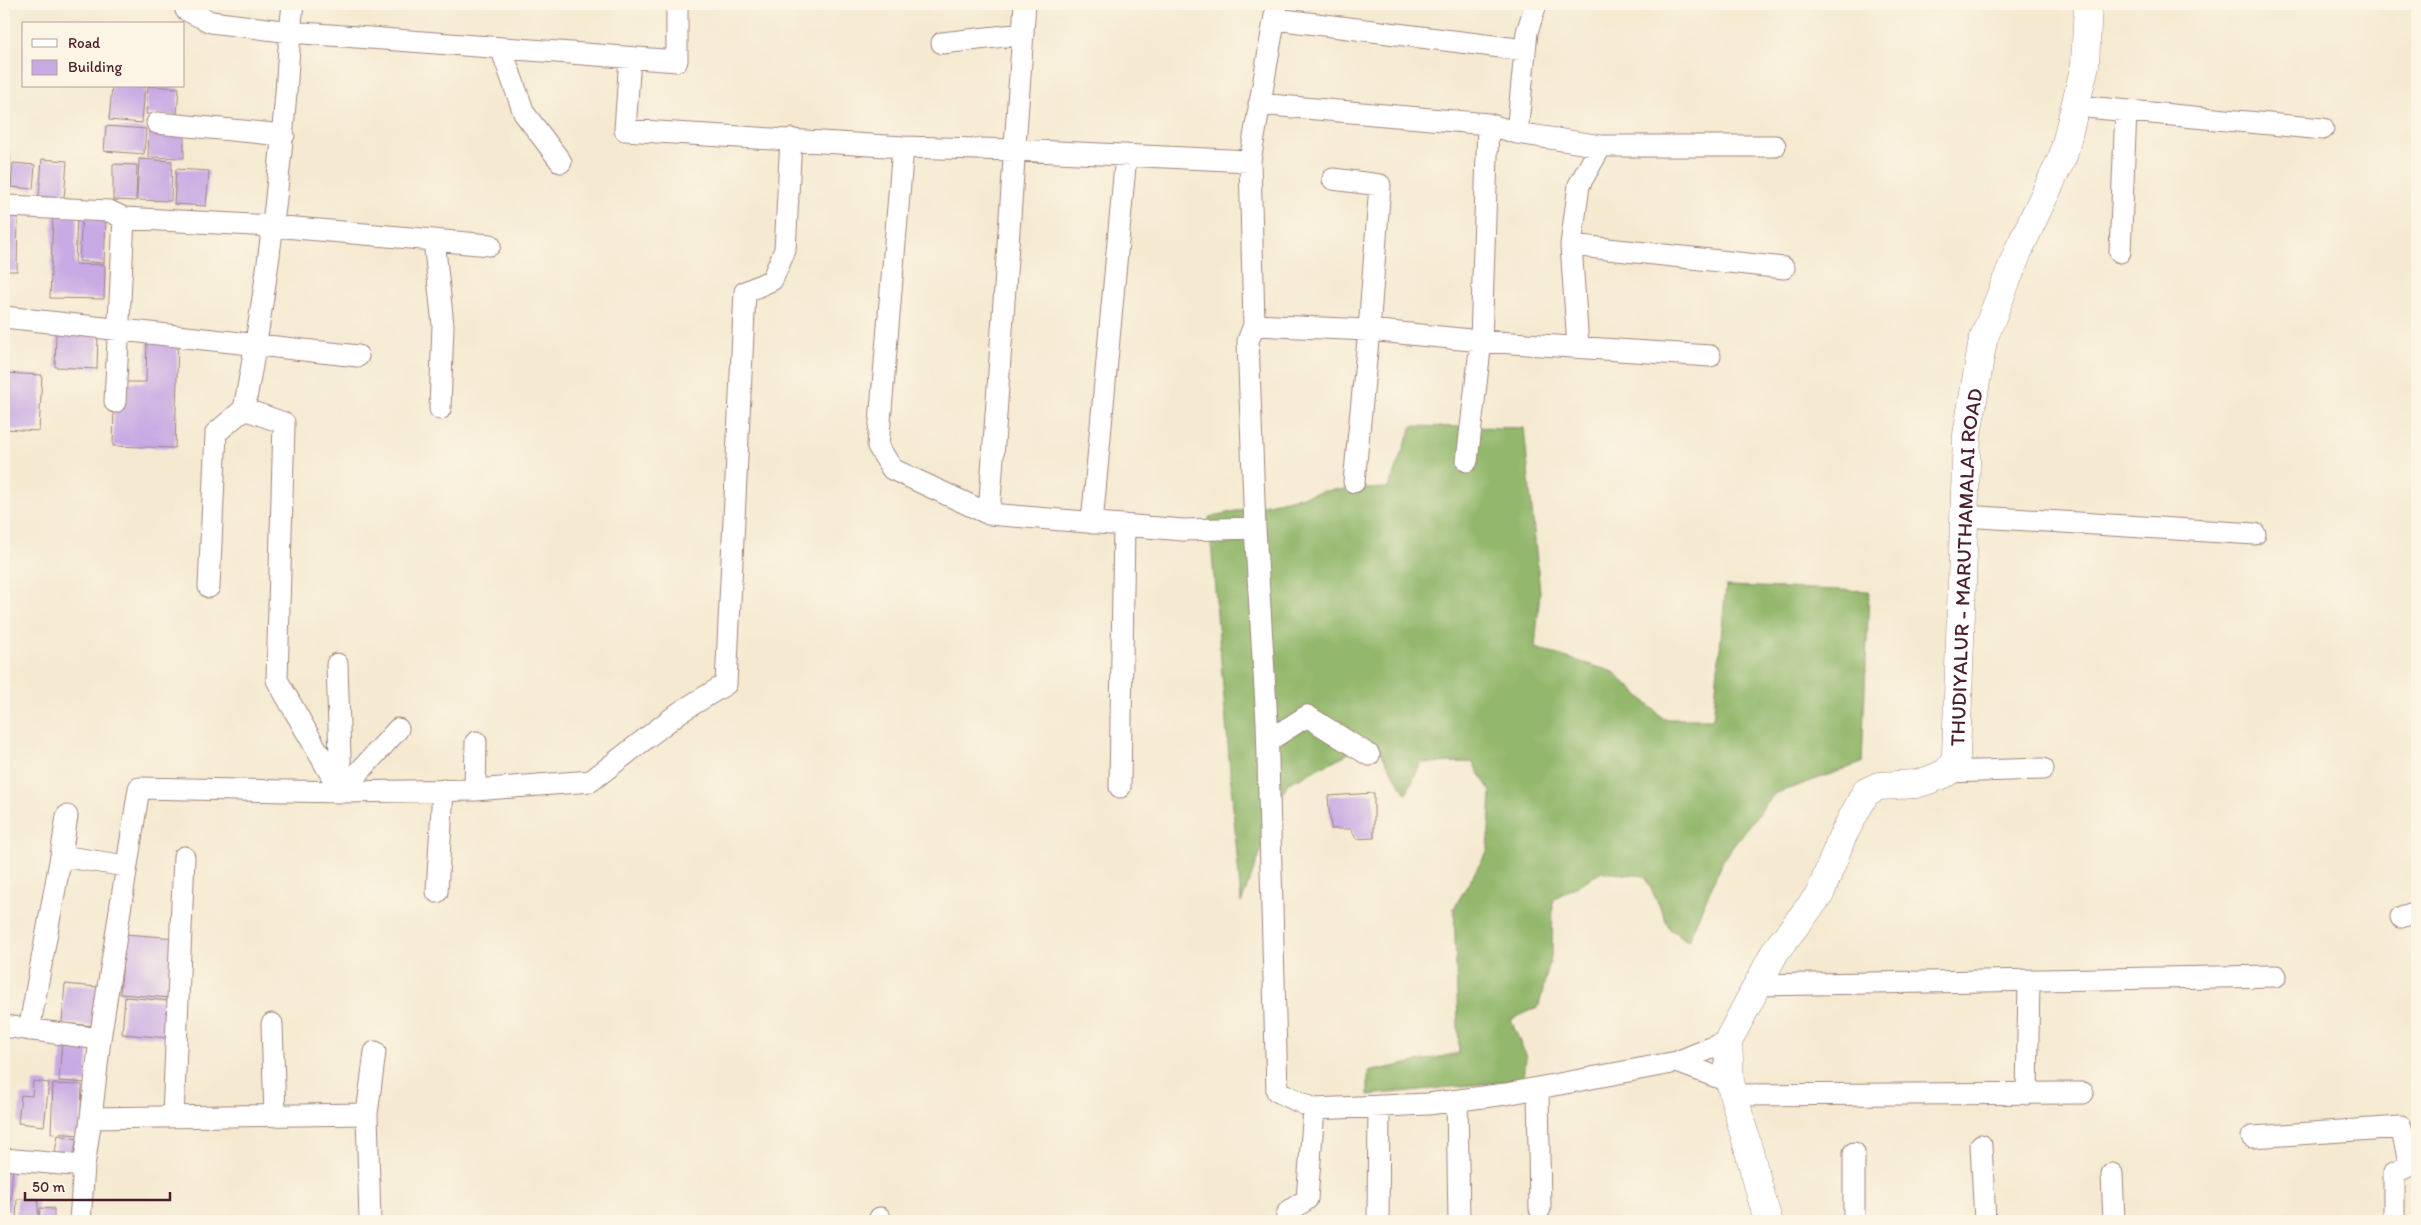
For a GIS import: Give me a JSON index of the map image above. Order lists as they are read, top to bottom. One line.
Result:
{"streets":{"main road":["THUDIYALUR - MARUTHAMALAI ROAD"]},"legend":["Road","Building"],"scale_bar":"50 m"}
